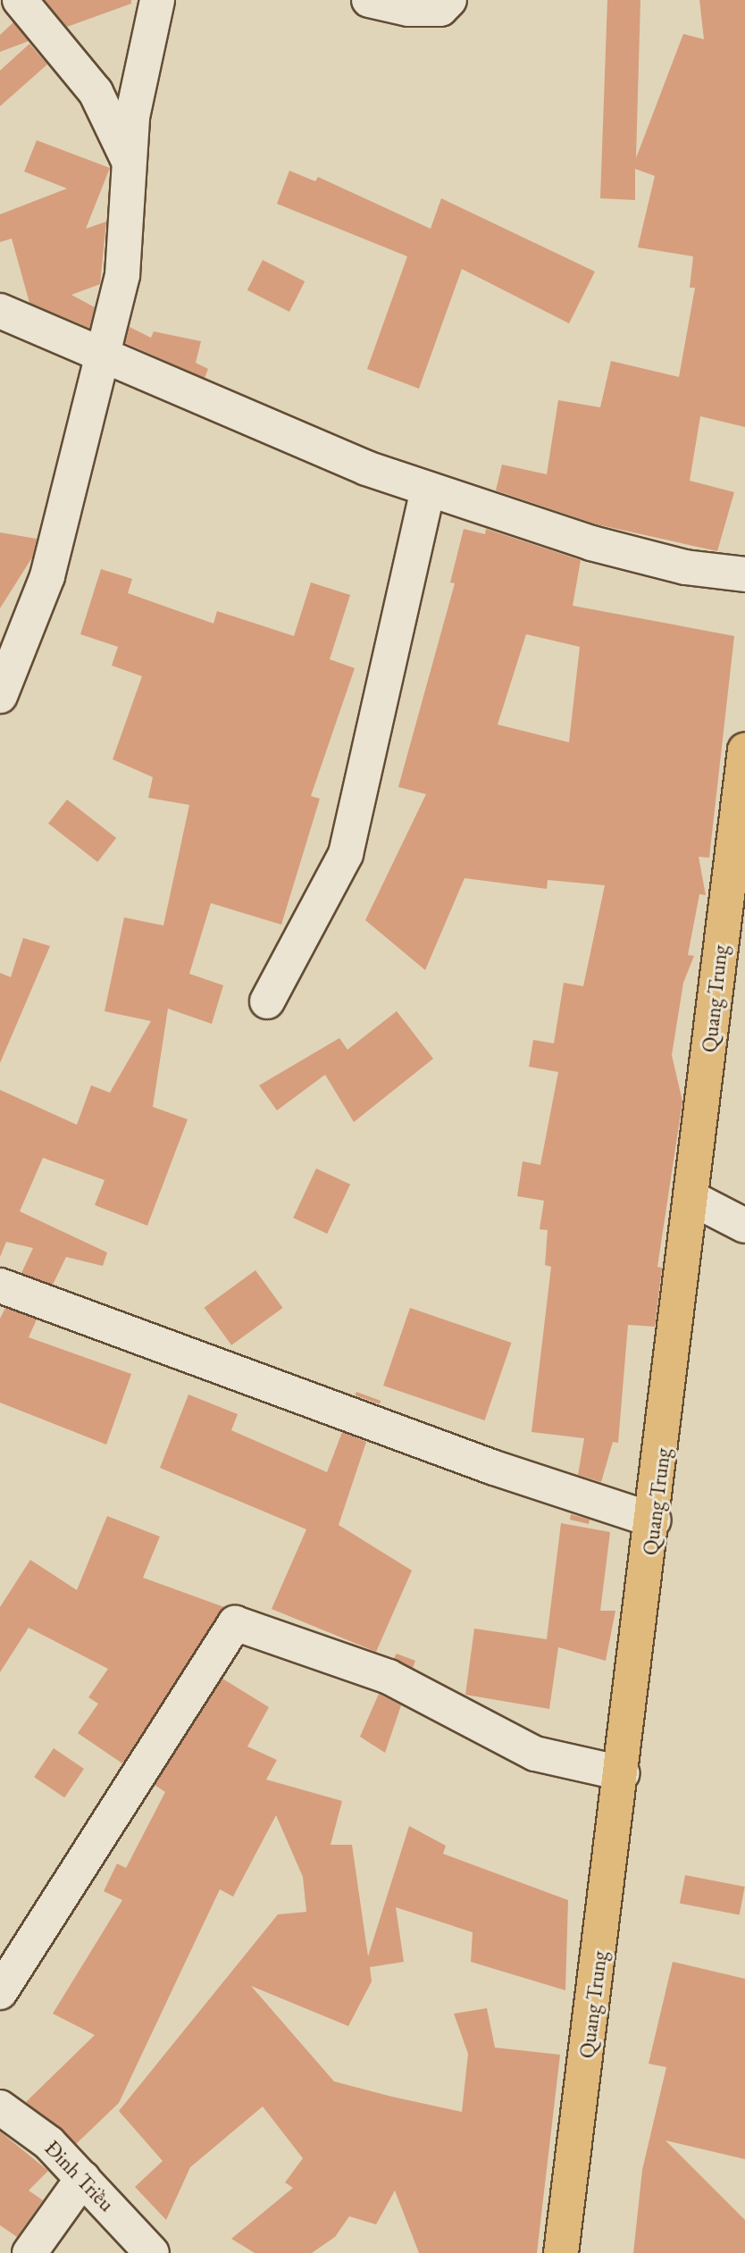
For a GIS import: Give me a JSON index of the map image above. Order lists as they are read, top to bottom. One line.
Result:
{"streets":{"main road":["Quang Trung"],"street":["Đinh Triều"]}}
